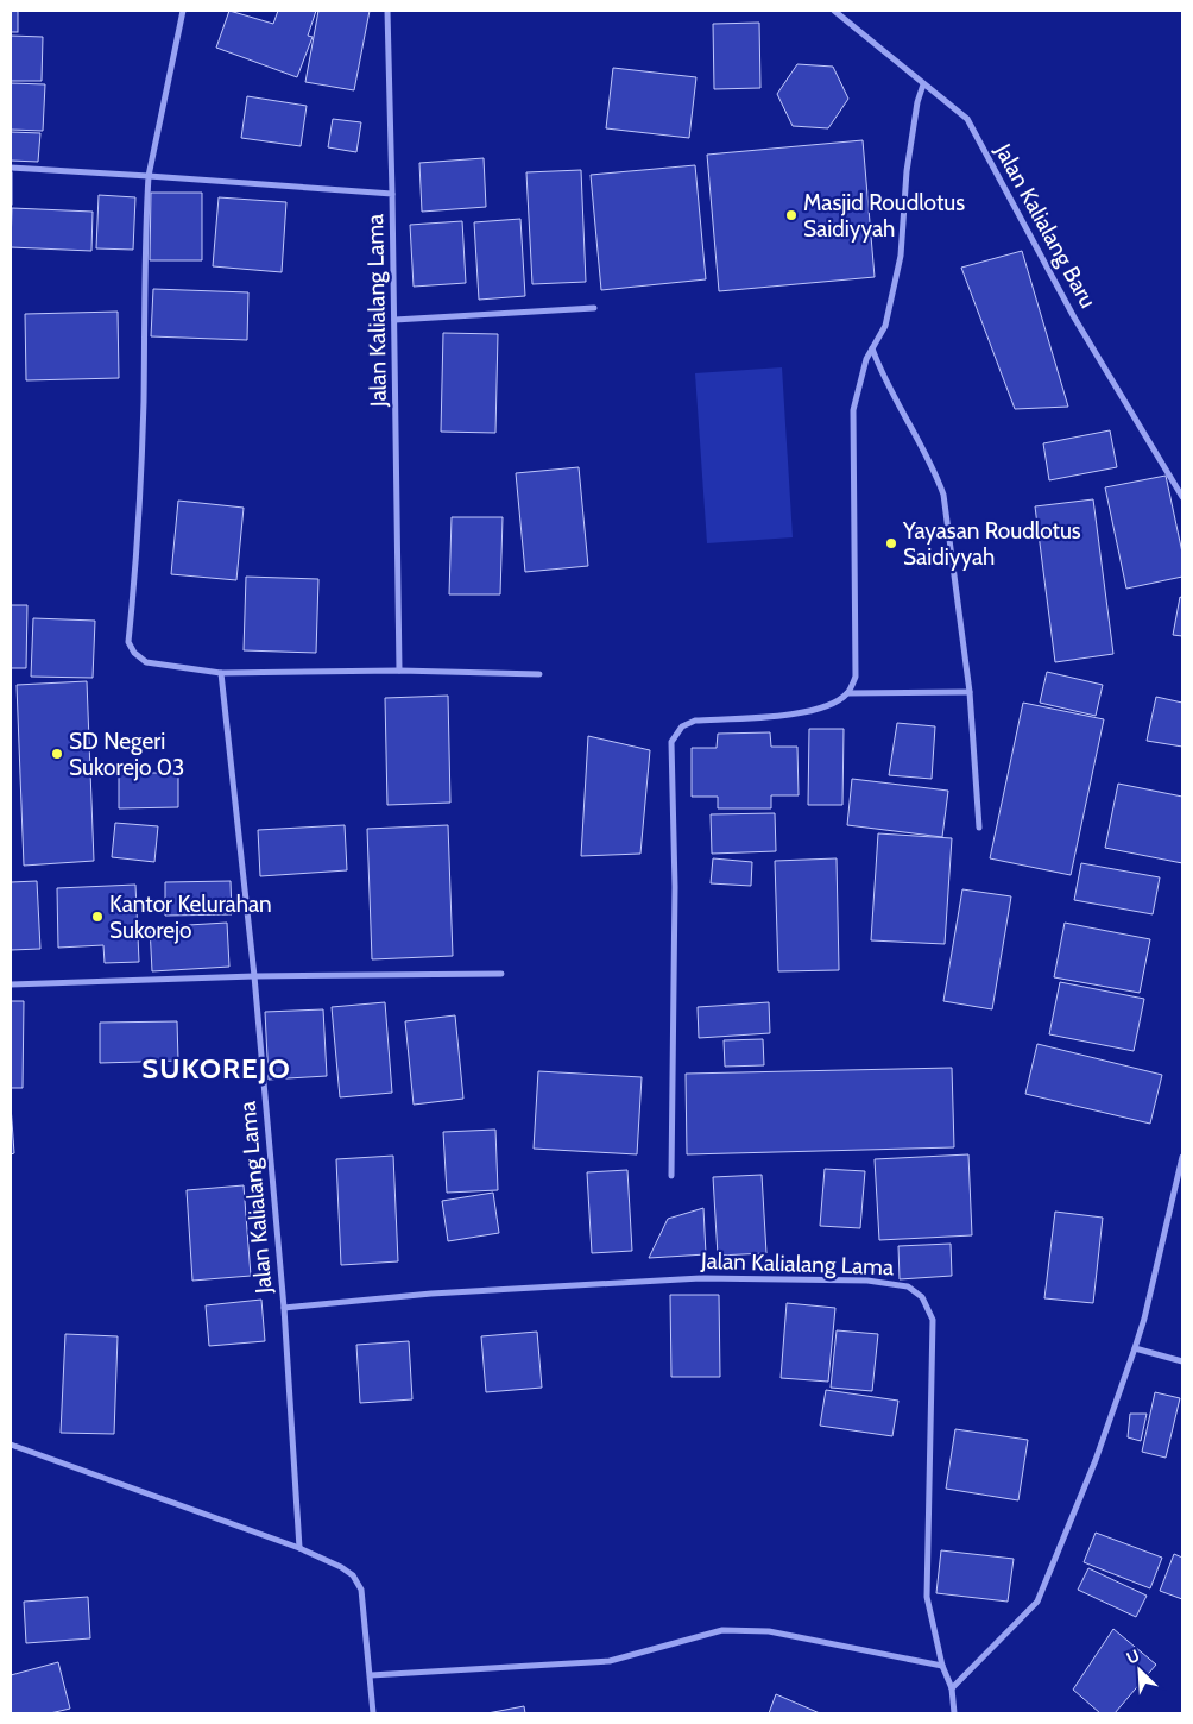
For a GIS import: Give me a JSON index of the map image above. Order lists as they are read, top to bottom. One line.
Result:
{"streets":{"street":["Jalan Kalialang Baru","Jalan Kalialang Lama"]},"districts":["SUKOREJO"],"places":["Masjid Roudlotus Saidiyyah","Yayasan Roudlotus Saidiyyah","SD Negeri Sukorejo 03","Kantor Kelurahan Sukorejo"],"north":"top left"}
